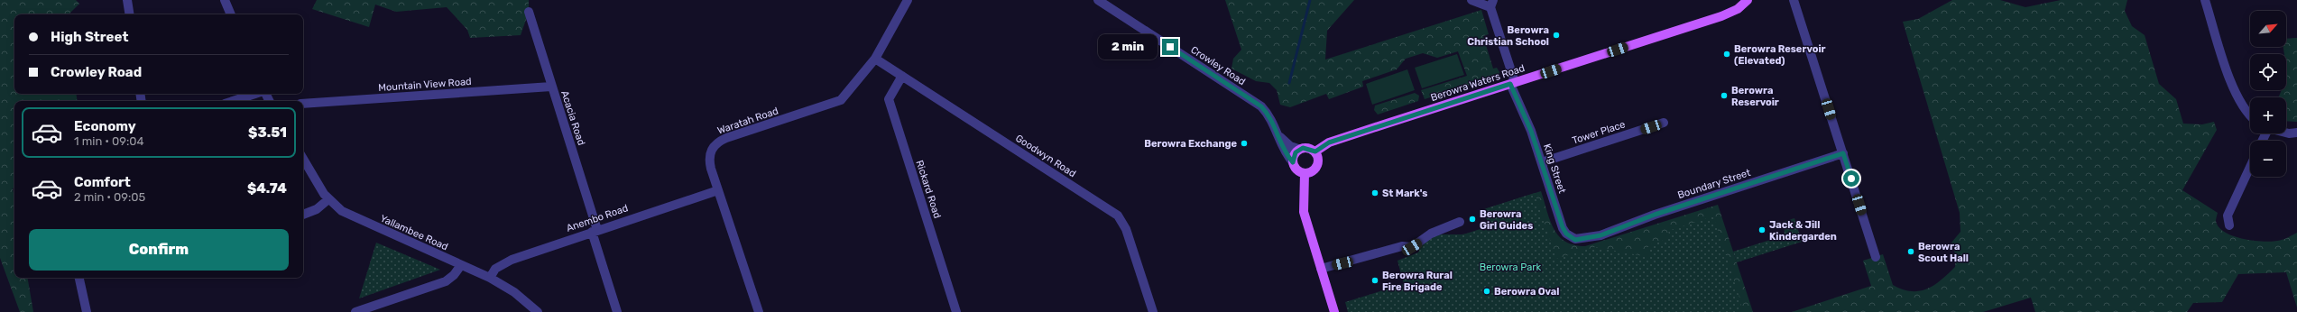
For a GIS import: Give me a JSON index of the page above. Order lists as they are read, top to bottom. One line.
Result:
{"streets":{"main road":["Berowra Waters Road"],"street":["Crowley Road","Mountain View Road","Acacia Road","Waratah Road","Tower Place","Goodwyn Road","King Street","Boundary Street","Rickard Road","Anembo Road","Yallambee Road"]},"crossings":[["Crowley Road","Berowra Waters Road"],["Berowra Waters Road","King Street"],["Mountain View Road","Acacia Road"],["Acacia Road","Anembo Road"],["Waratah Road","Goodwyn Road"],["Waratah Road","Anembo Road"],["Tower Place","King Street"],["Goodwyn Road","Rickard Road"],["King Street","Boundary Street"],["Anembo Road","Yallambee Road"]],"parks":["Berowra Park"],"places":["Berowra Christian School","Berowra Reservoir (Elevated)","Berowra Reservoir","Berowra Exchange","St Mark's","Berowra Girl Guides","Jack & Jill Kindergarden","Berowra Scout Hall","Berowra Rural Fire Brigade","Berowra Oval"],"north":"top right","page":{"map_buttons":["+","−"],"banner":["High Street","Crowley Road"],"bubble":"2 min","list":[{"name":"Economy","note":"1 min · 09:04","value":"$3.51"},{"name":"Comfort","note":"2 min · 09:05","value":"$4.74"}],"buttons":"Confirm"}}
